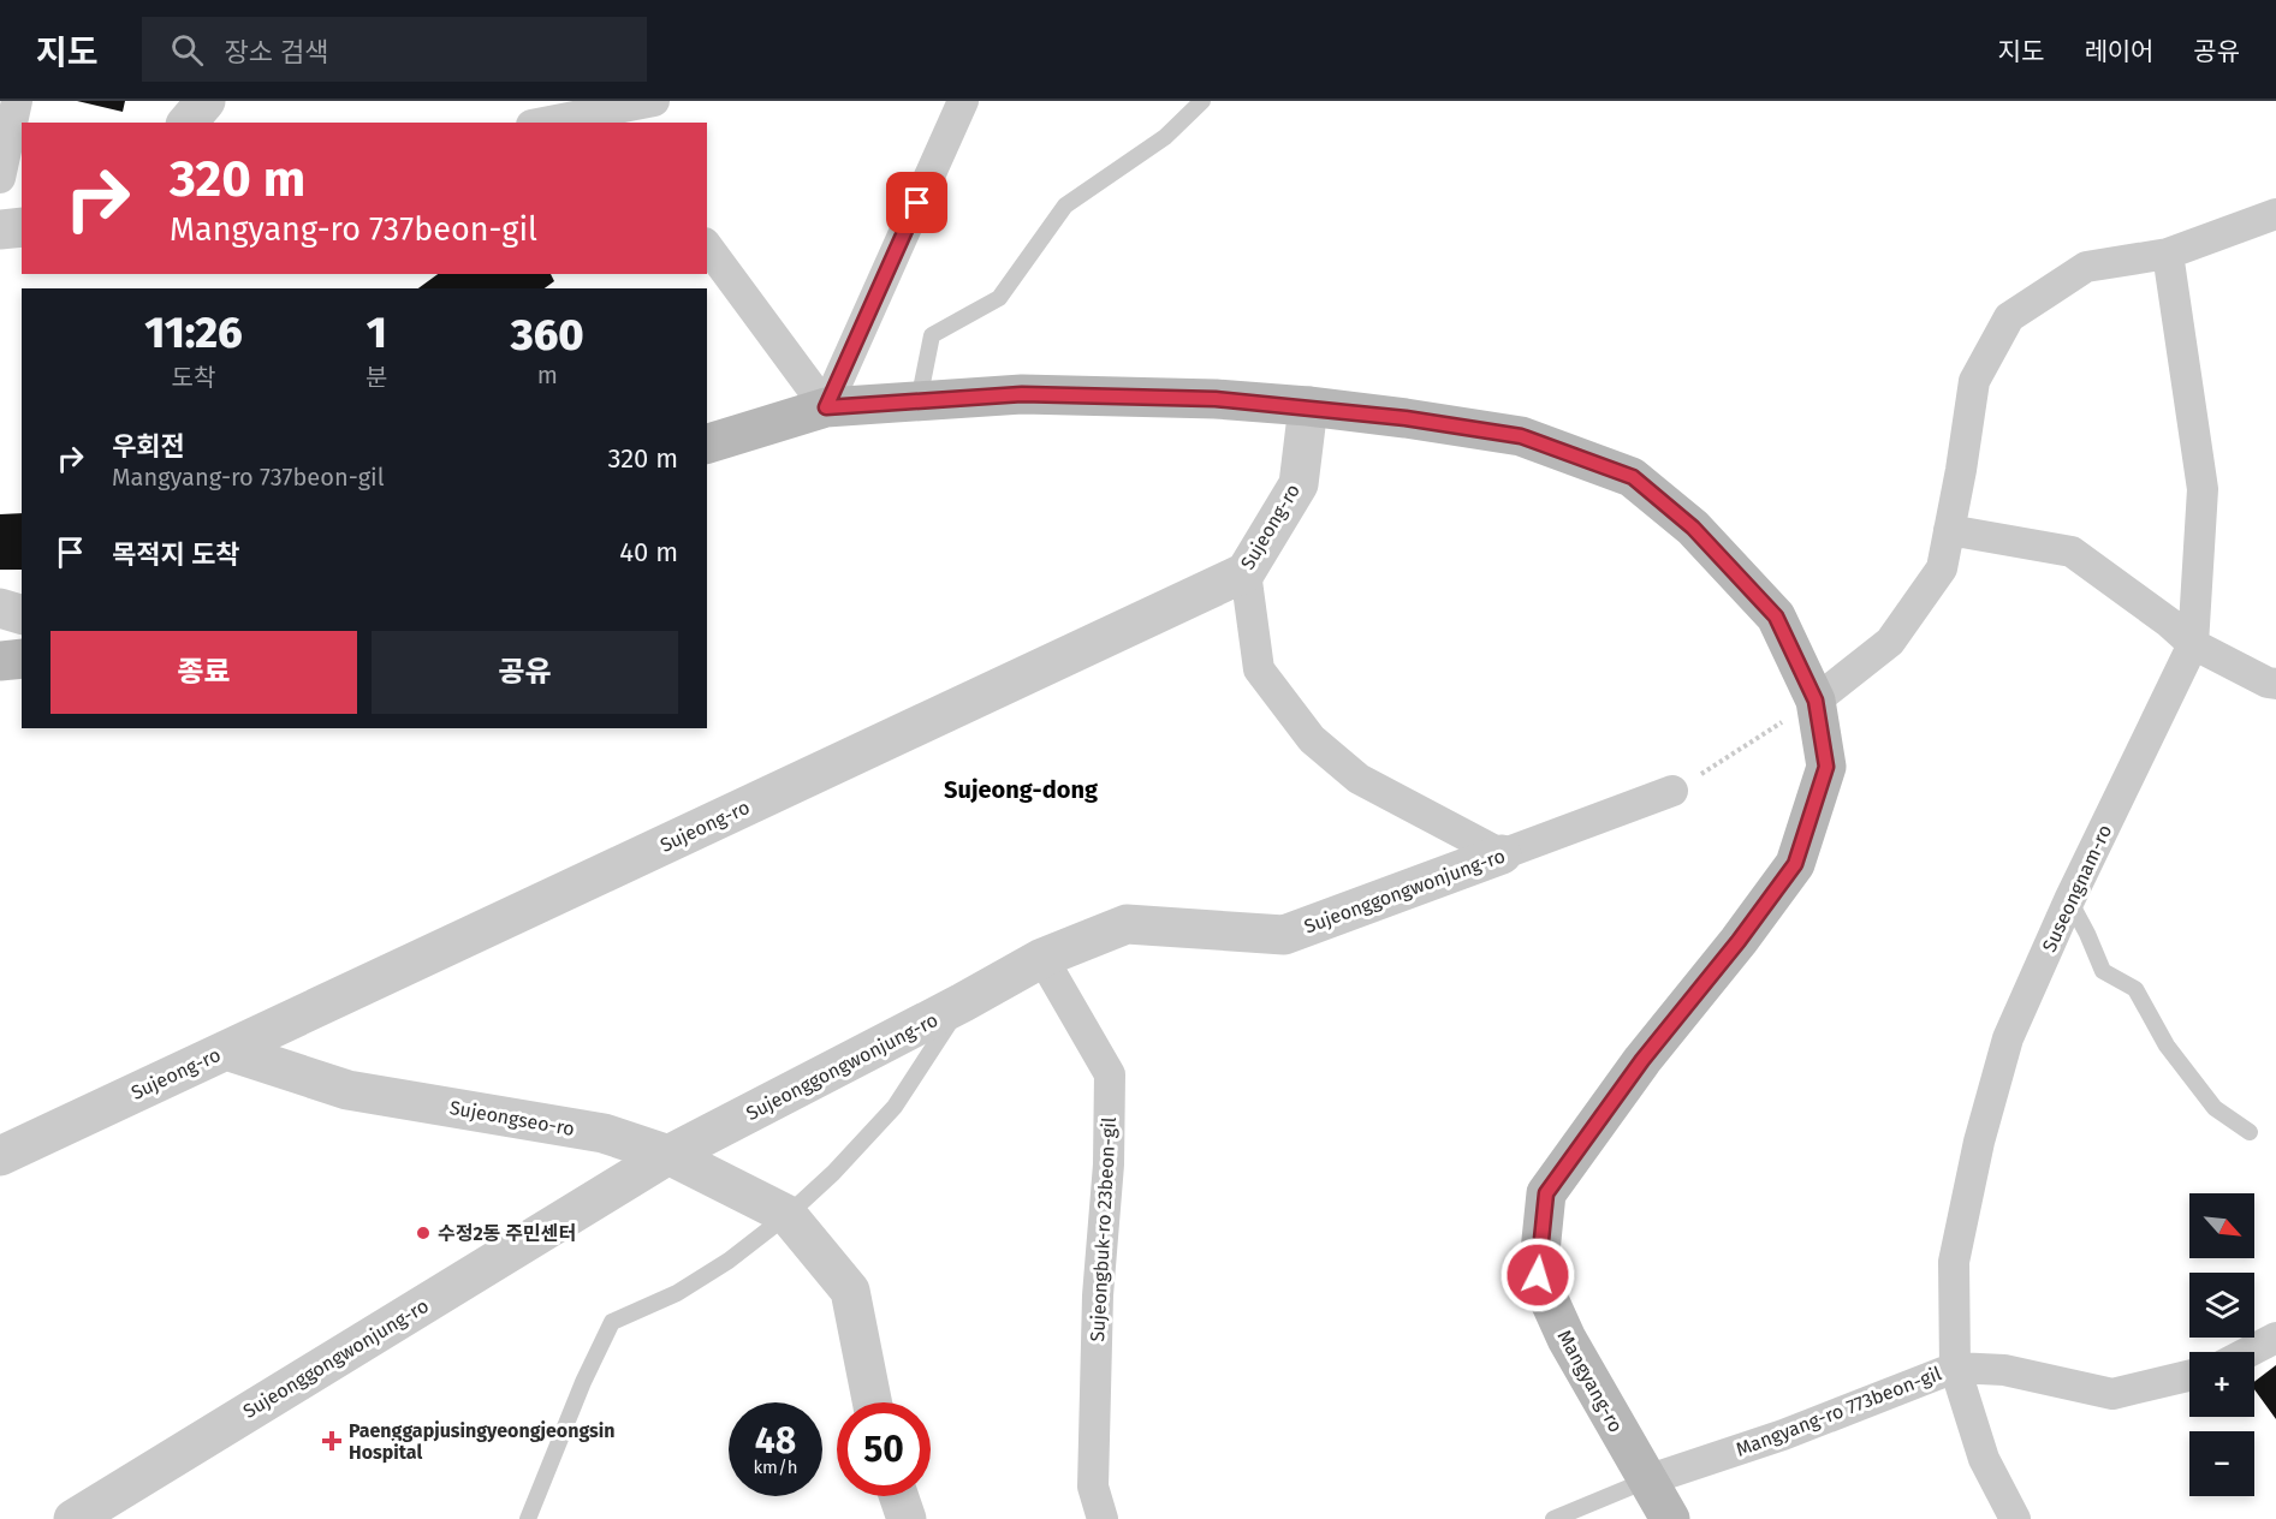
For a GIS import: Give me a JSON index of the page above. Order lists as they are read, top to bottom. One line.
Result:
{"streets":{"main road":["Mangyang-ro"],"street":["Sujeong-ro","Suseongnam-ro","Sujeonggongwonjung-ro","Sujeongseo-ro","Sujeongbuk-ro 23beon-gil","Mangyang-ro 773beon-gil"]},"crossings":[["Sujeong-ro","Sujeongseo-ro"],["Sujeong-ro","Mangyang-ro"],["Suseongnam-ro","Mangyang-ro 773beon-gil"],["Sujeonggongwonjung-ro","Sujeongseo-ro"],["Sujeonggongwonjung-ro","Sujeongbuk-ro 23beon-gil"],["Mangyang-ro","Mangyang-ro 773beon-gil"]],"districts":["Sujeong-dong"],"places":{"other":["수정2동 주민센터"],"health":["Paenggapjusingyeongjeongsin Hospital"]},"north":"bottom right","page":{"header":"지도","search":"장소 검색","nav":["지도","레이어","공유"],"turn":["320 m","Mangyang-ro 737beon-gil"],"eta":["11:26","도착","1","분","360","m"],"list":[{"name":"우회전","note":"Mangyang-ro 737beon-gil","value":"320 m"},{"name":"목적지 도착","value":"40 m"}],"buttons":["종료","공유"],"map_buttons":["+","−"],"speed":"48 km/h","limit":"50"}}
